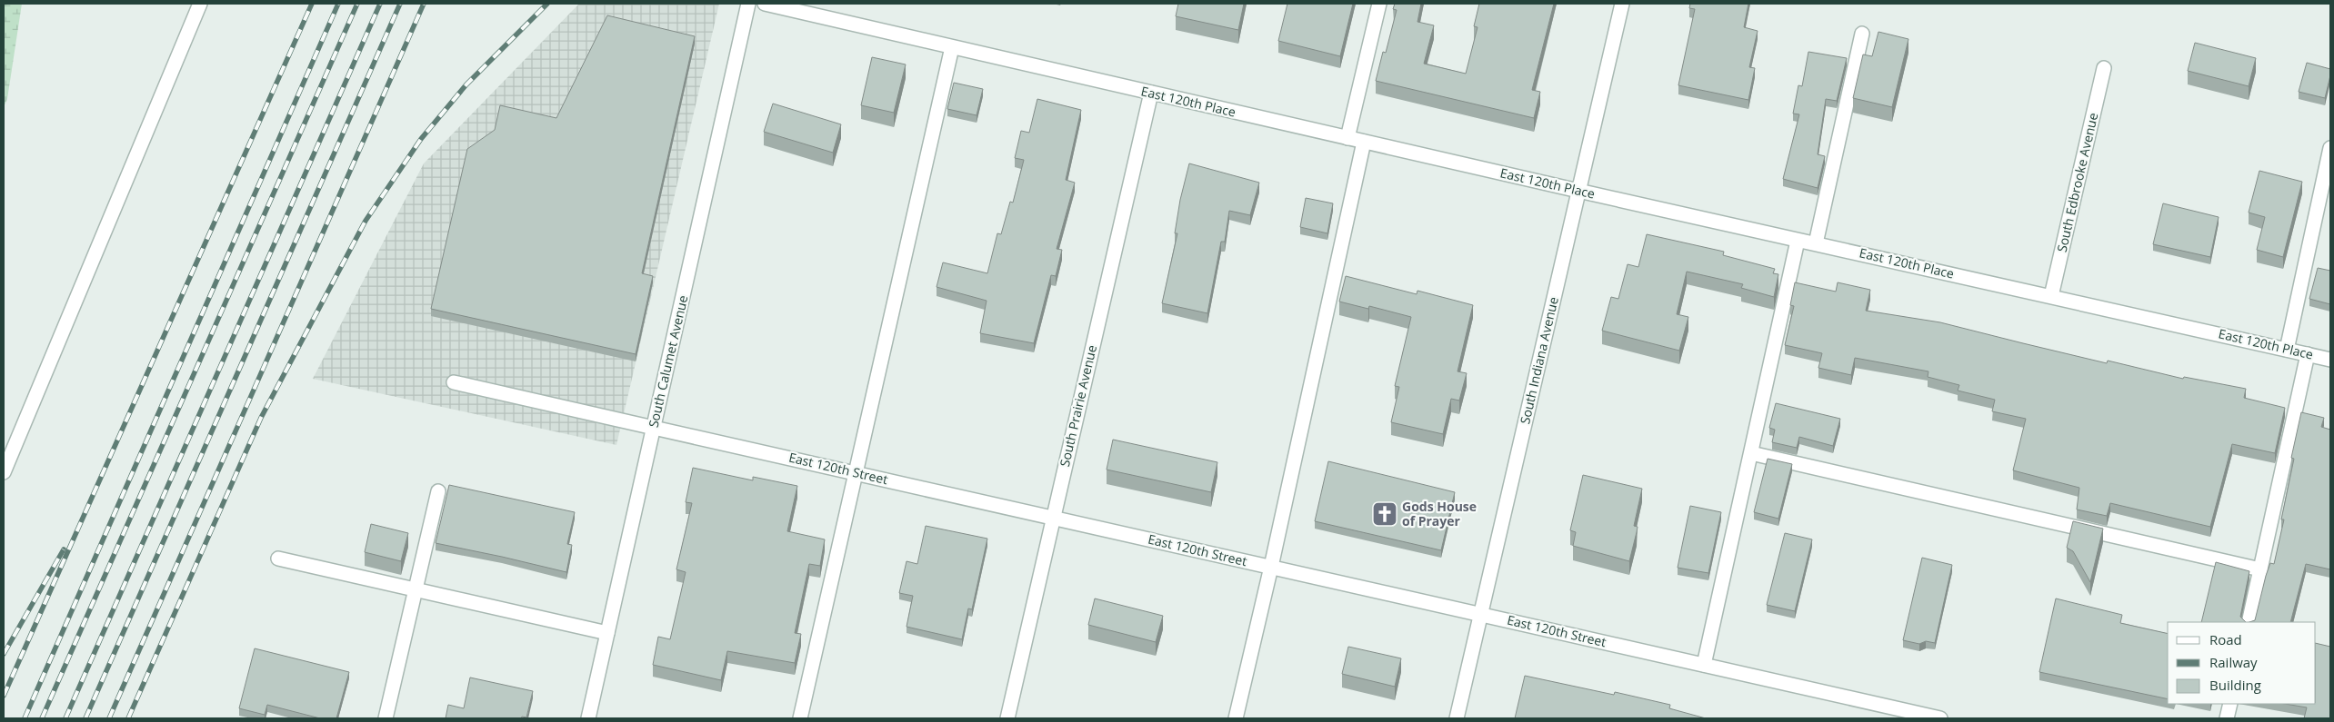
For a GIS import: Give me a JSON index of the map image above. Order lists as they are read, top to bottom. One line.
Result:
{"streets":{"street":["East 120th Place","South Edbrooke Avenue","South Indiana Avenue","South Calumet Avenue","South Prairie Avenue","East 120th Street"]},"crossings":[["East 120th Place","South Edbrooke Avenue"],["East 120th Place","South Indiana Avenue"],["East 120th Place","South Prairie Avenue"],["South Indiana Avenue","East 120th Street"],["South Calumet Avenue","East 120th Street"],["South Prairie Avenue","East 120th Street"]],"places":{"church":["Gods House of Prayer"]},"legend":["Road","Railway","Building"]}
